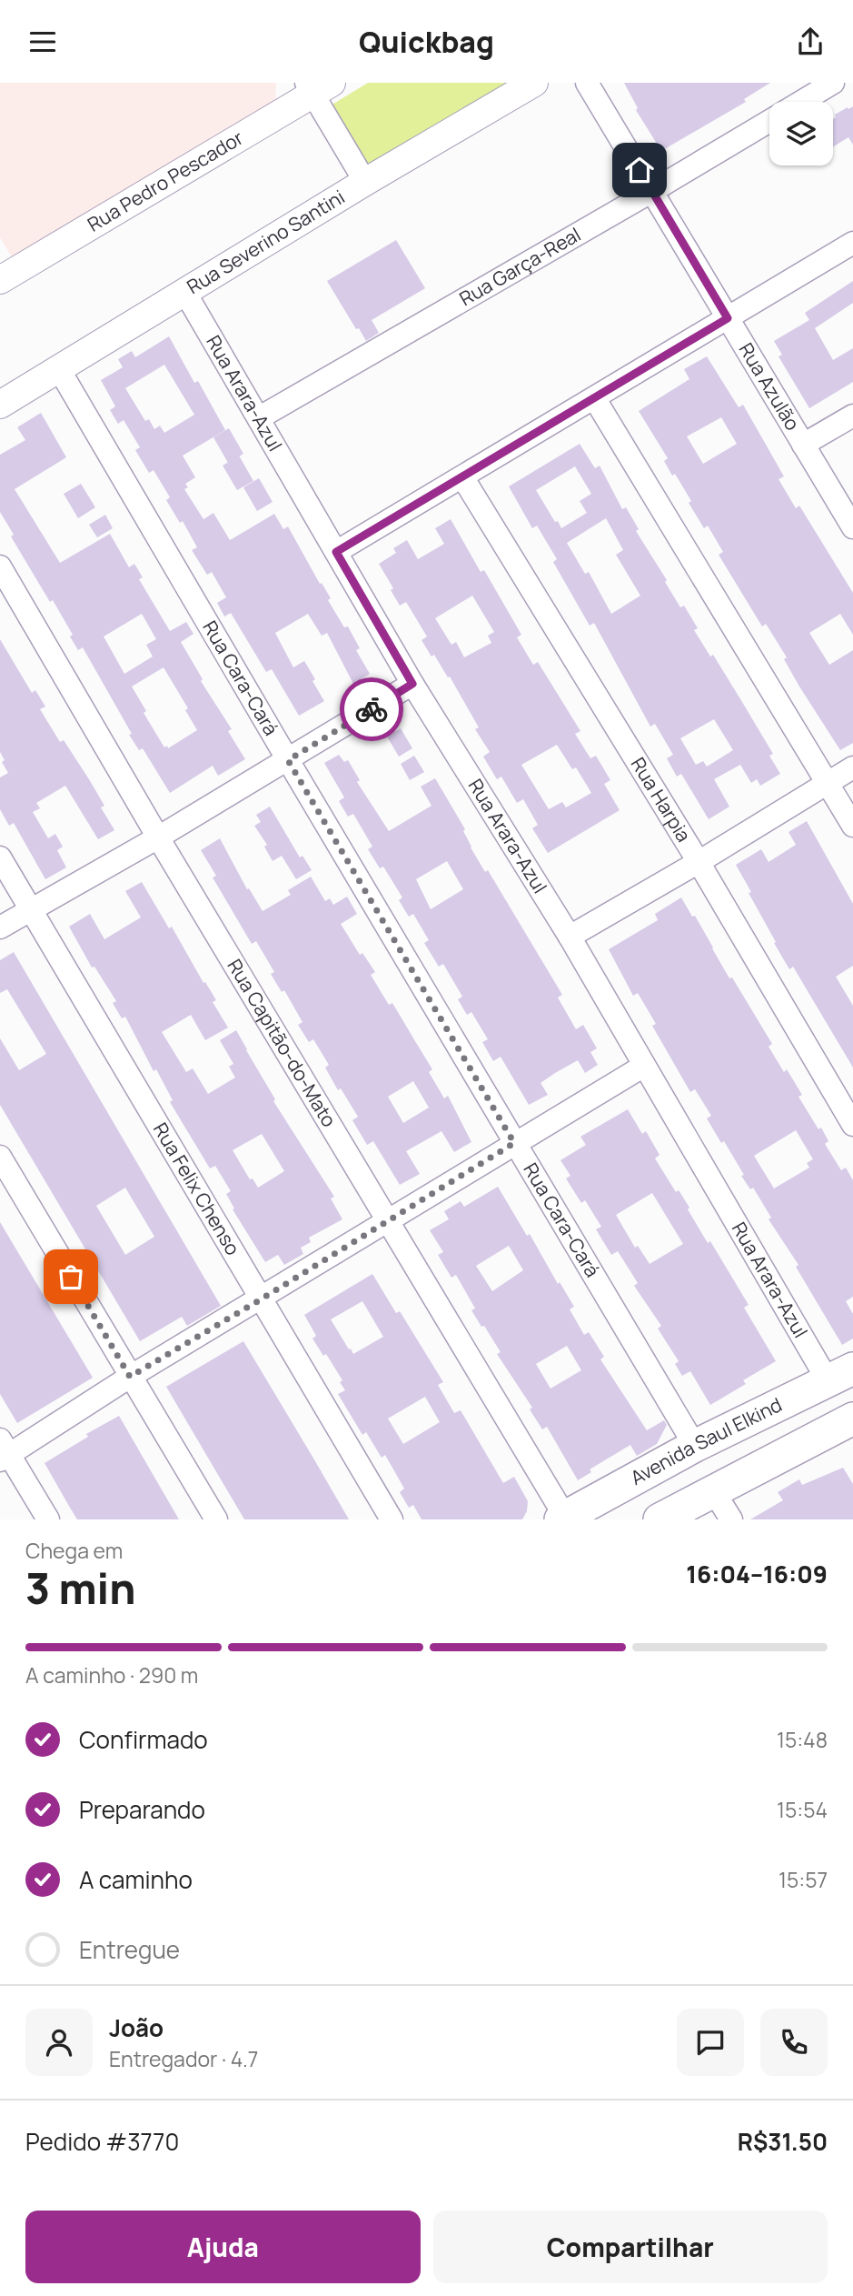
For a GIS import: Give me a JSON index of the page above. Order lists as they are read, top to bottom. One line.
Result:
{"streets":{"main road":["Avenida Saul Elkind"],"street":["Rua Pedro Pescador","Rua Severino Santini","Rua Garça-Real","Rua Azulão","Rua Arara-Azul","Rua Cara-Cará","Rua Harpia","Rua Capitão-do-Mato","Rua Felix Chenso"]},"crossings":[["Rua Severino Santini","Rua Arara-Azul"],["Rua Severino Santini","Rua Cara-Cará"],["Rua Garça-Real","Rua Azulão"],["Rua Garça-Real","Rua Arara-Azul"],["Rua Arara-Azul","Avenida Saul Elkind"],["Rua Cara-Cará","Avenida Saul Elkind"],["Rua Capitão-do-Mato","Avenida Saul Elkind"]],"page":{"header":"Quickbag","heading":["3 min","Chega em","16:04–16:09"],"panel":["João","Entregador · 4.7","Pedido #3770","R$31.50"],"bar":"A caminho · 290 m","list":[["Confirmado","15:48"],["Preparando","15:54"],["A caminho","15:57"],"Entregue"],"buttons":["Ajuda","Compartilhar"]}}
